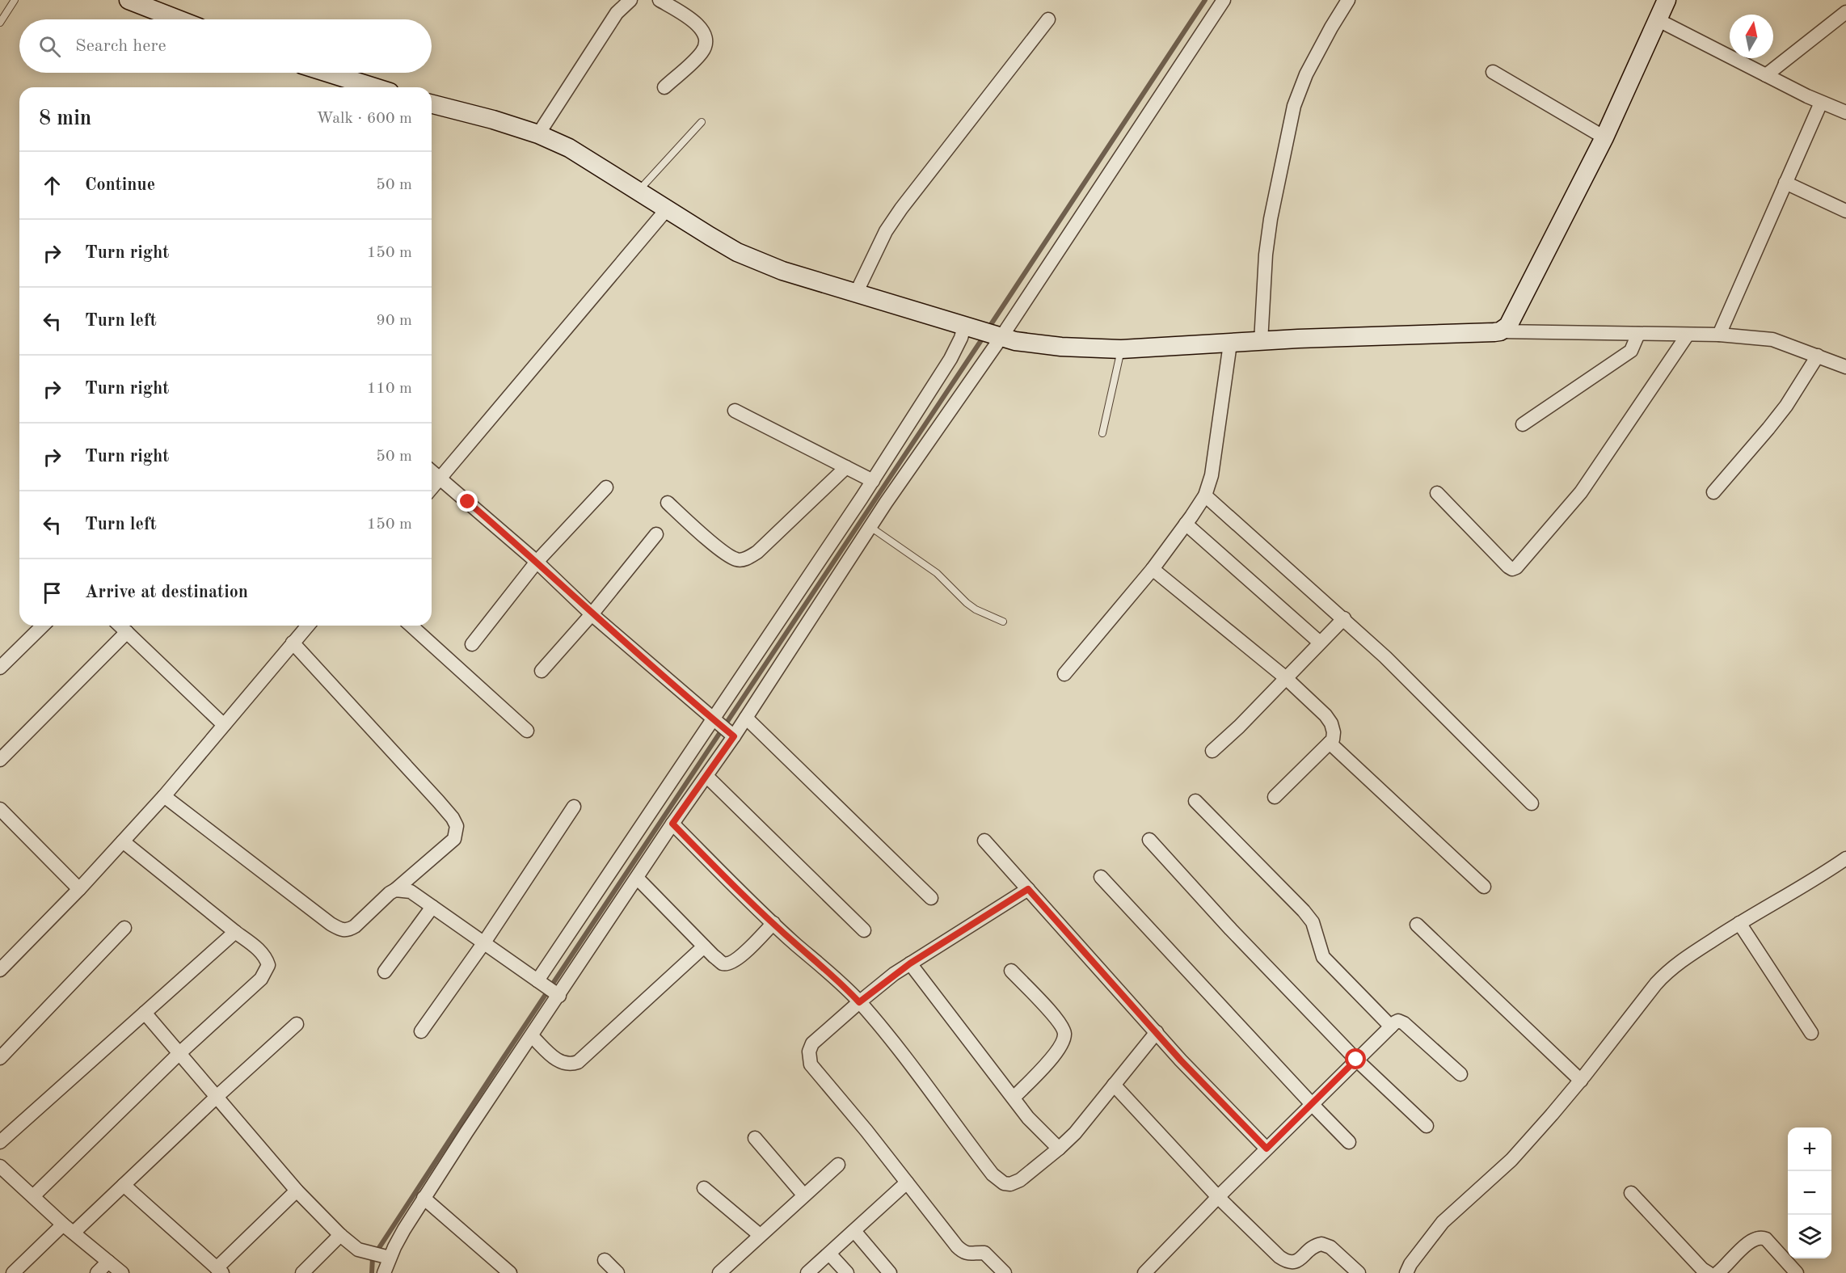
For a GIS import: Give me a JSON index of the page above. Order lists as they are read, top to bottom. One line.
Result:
{"north":"top","page":{"search":"Search here","heading":["8 min","Walk · 600 m"],"list":[["Continue","50 m"],["Turn right","150 m"],["Turn left","90 m"],["Turn right","110 m"],["Turn right","50 m"],["Turn left","150 m"],"Arrive at destination"],"map_buttons":["+","−"]}}
